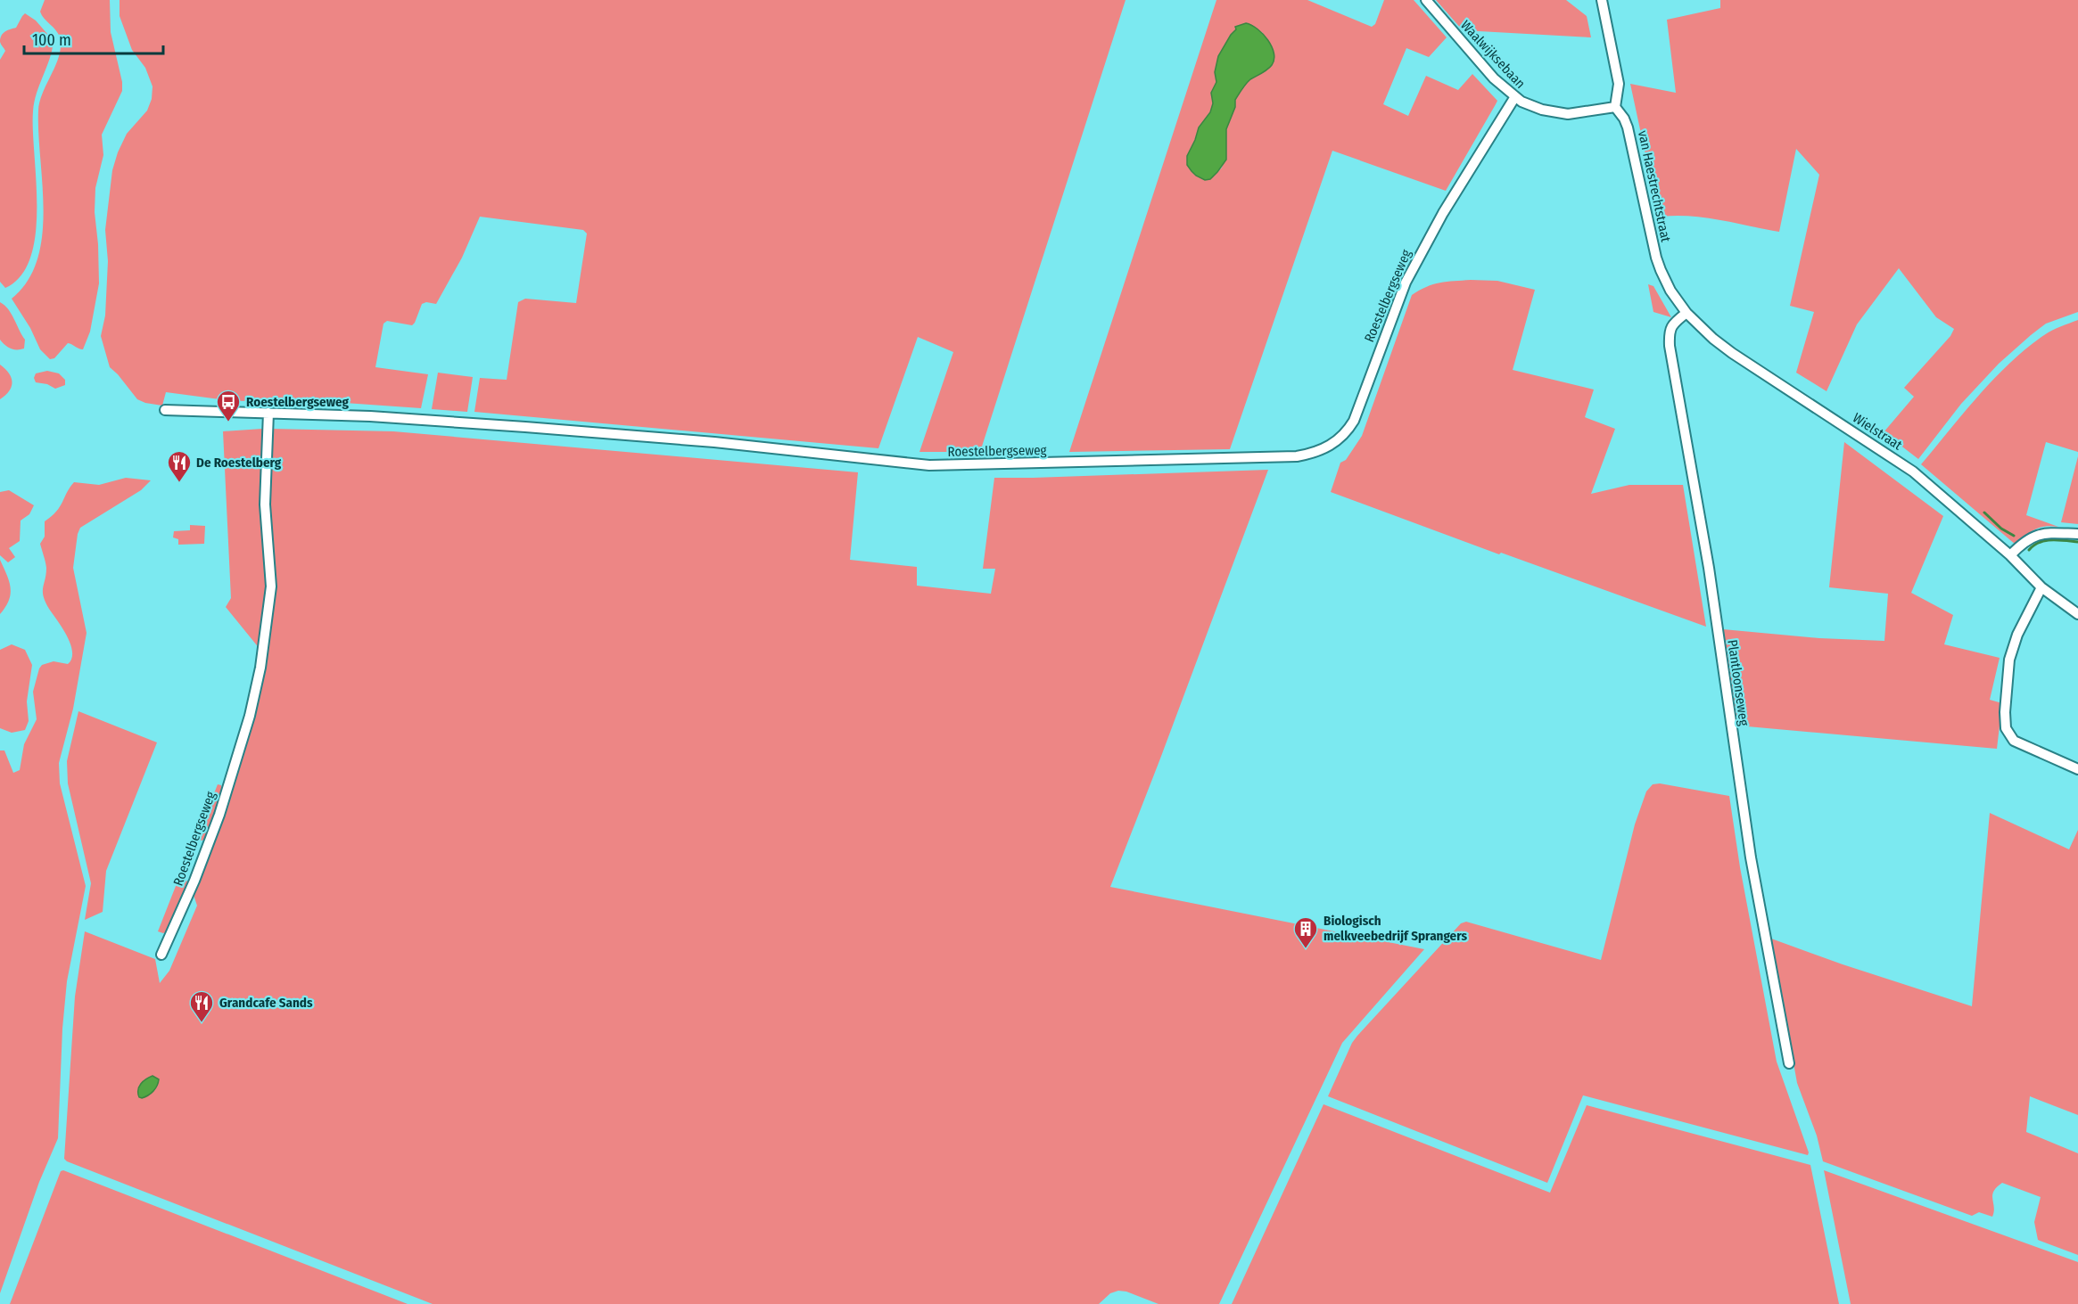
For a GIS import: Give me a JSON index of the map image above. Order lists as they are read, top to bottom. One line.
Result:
{"streets":{"street":["Waalwijksebaan","van Haestrechtstraat","Roestelbergseweg","Wielstraat","Plantloonseweg"]},"crossings":[["Waalwijksebaan","van Haestrechtstraat"],["Waalwijksebaan","Roestelbergseweg"],["van Haestrechtstraat","Wielstraat"],["van Haestrechtstraat","Plantloonseweg"],["Wielstraat","Plantloonseweg"]],"places":{"bus stop":["Roestelbergseweg"],"restaurant":["De Roestelberg","Grandcafe Sands"],"building":["Biologisch melkveebedrijf Sprangers"]},"scale_bar":"100 m"}
